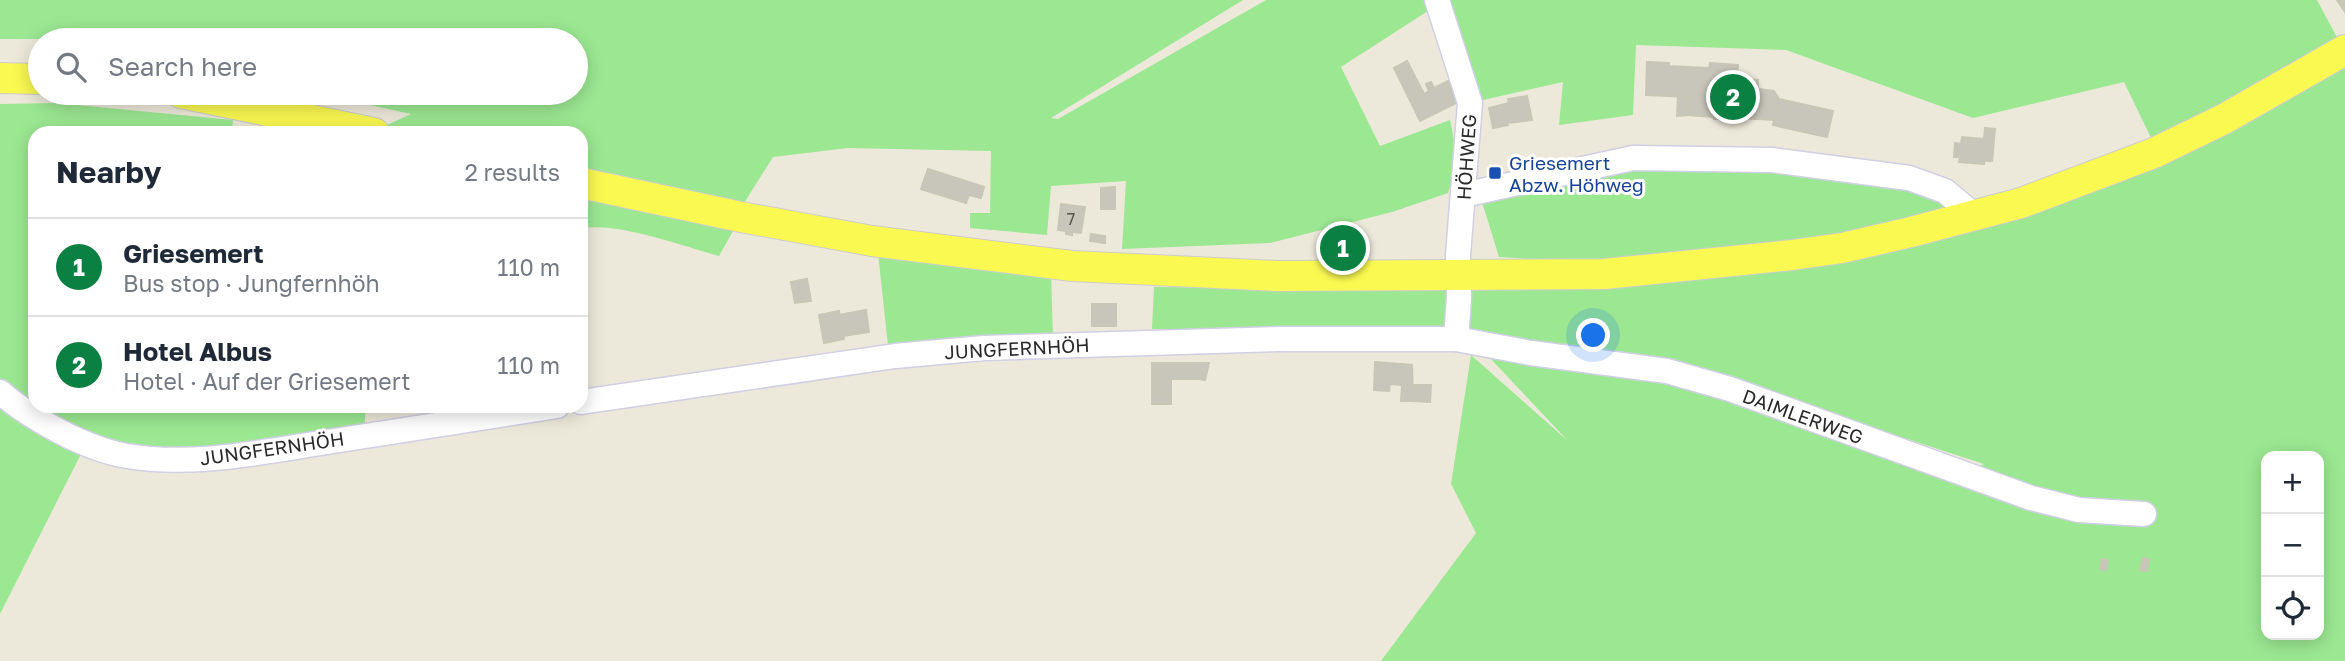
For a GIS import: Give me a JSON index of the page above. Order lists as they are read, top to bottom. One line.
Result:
{"streets":{"street":["HÖHWEG","JUNGFERNHÖH","DAIMLERWEG"]},"crossings":[["HÖHWEG","JUNGFERNHÖH"],["HÖHWEG","DAIMLERWEG"],["JUNGFERNHÖH","DAIMLERWEG"]],"places":{"transit":["Griesemert Abzw. Höhweg"]},"house_numbers":["7"],"page":{"search":"Search here","pins":["2","1"],"heading":["Nearby","2 results"],"list":[{"mark":"1","name":"Griesemert","note":"Bus stop · Jungfernhöh","value":"110 m"},{"mark":"2","name":"Hotel Albus","note":"Hotel · Auf der Griesemert","value":"110 m"}],"map_buttons":["+","−"]}}
